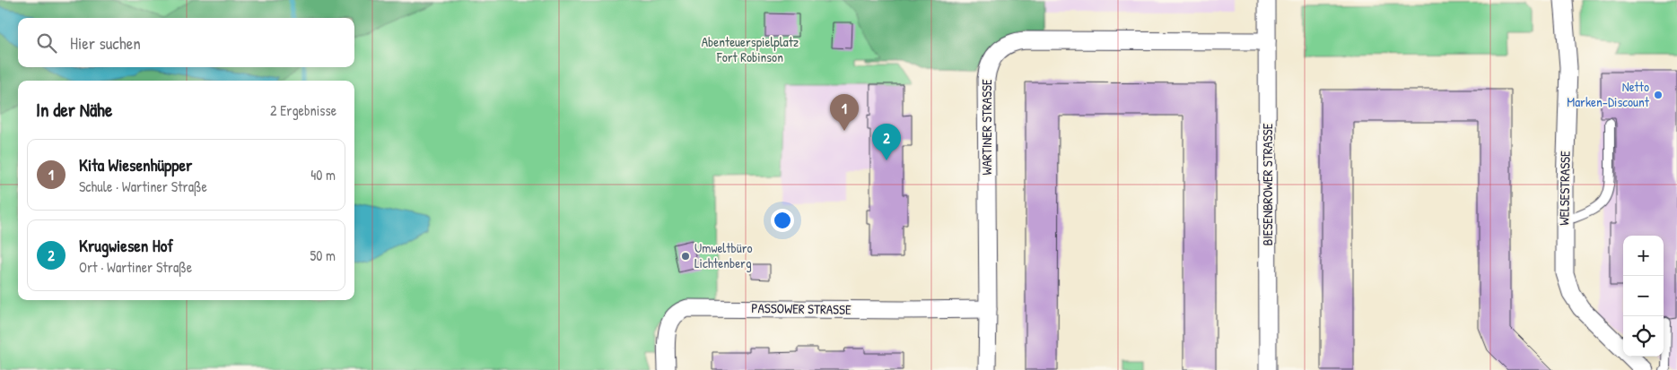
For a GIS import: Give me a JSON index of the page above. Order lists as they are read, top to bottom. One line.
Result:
{"streets":{"street":["WARTINER STRASSE","BIESENBROWER STRASSE","WELSESTRASSE","PASSOWER STRASSE"]},"crossings":[["WARTINER STRASSE","BIESENBROWER STRASSE"],["WARTINER STRASSE","PASSOWER STRASSE"]],"parks":["Abenteuerspielplatz Fort Robinson"],"places":["Netto Marken-Discount","Umweltbüro Lichtenberg"],"page":{"search":"Hier suchen","heading":["In der Nähe","2 Ergebnisse"],"pins":["1","2"],"list":[{"mark":"1","name":"Kita Wiesenhüpper","note":"Schule · Wartiner Straße","value":"40 m"},{"mark":"2","name":"Krugwiesen Hof","note":"Ort · Wartiner Straße","value":"50 m"}],"map_buttons":["+","−"]}}
